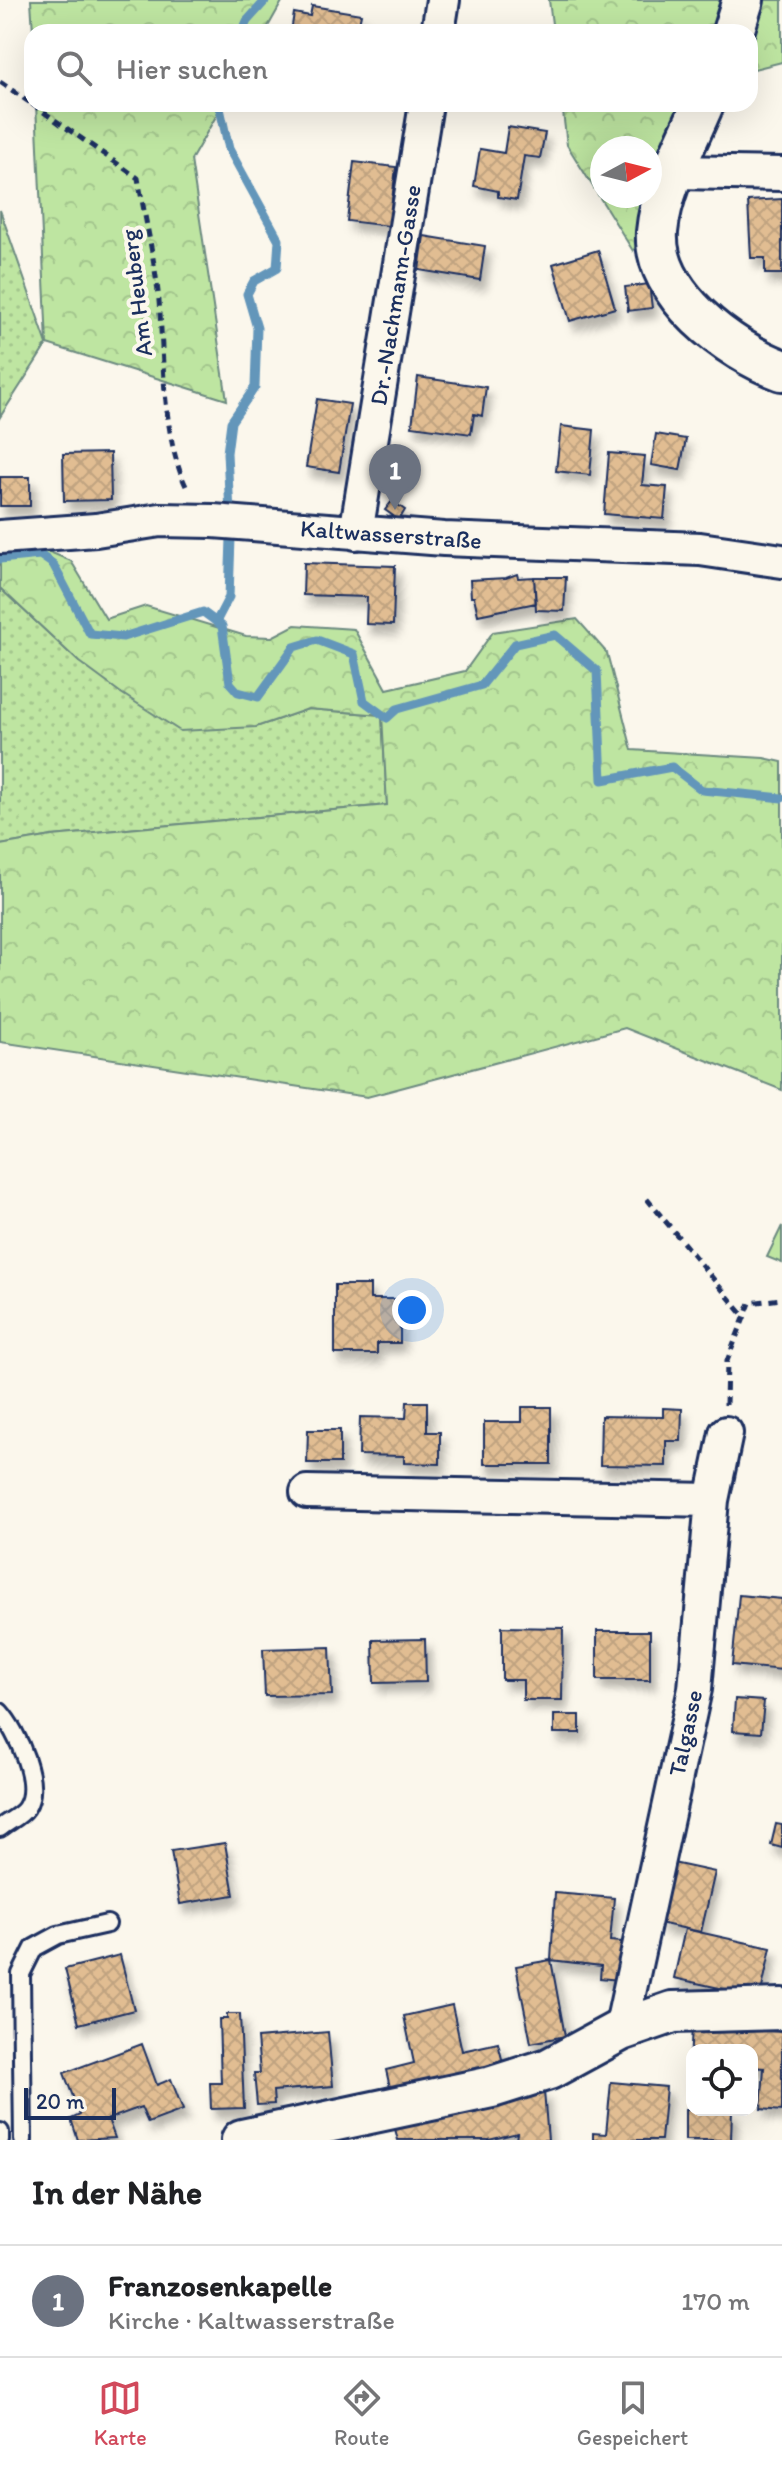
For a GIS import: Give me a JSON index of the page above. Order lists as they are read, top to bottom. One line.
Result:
{"streets":{"street":["Dr.-Nachmann-Gasse","Kaltwasserstraße","Talgasse"],"path":["Am Heuberg"]},"crossings":[["Am Heuberg","Kaltwasserstraße"],["Dr.-Nachmann-Gasse","Kaltwasserstraße"]],"scale_bar":"20 m","north":"right","page":{"search":"Hier suchen","pins":"1","scale":"20 m","heading":"In der Nähe","list":[{"mark":"1","name":"Franzosenkapelle","note":"Kirche · Kaltwasserstraße","value":"170 m"}],"nav":["Karte","Route","Gespeichert"]}}
